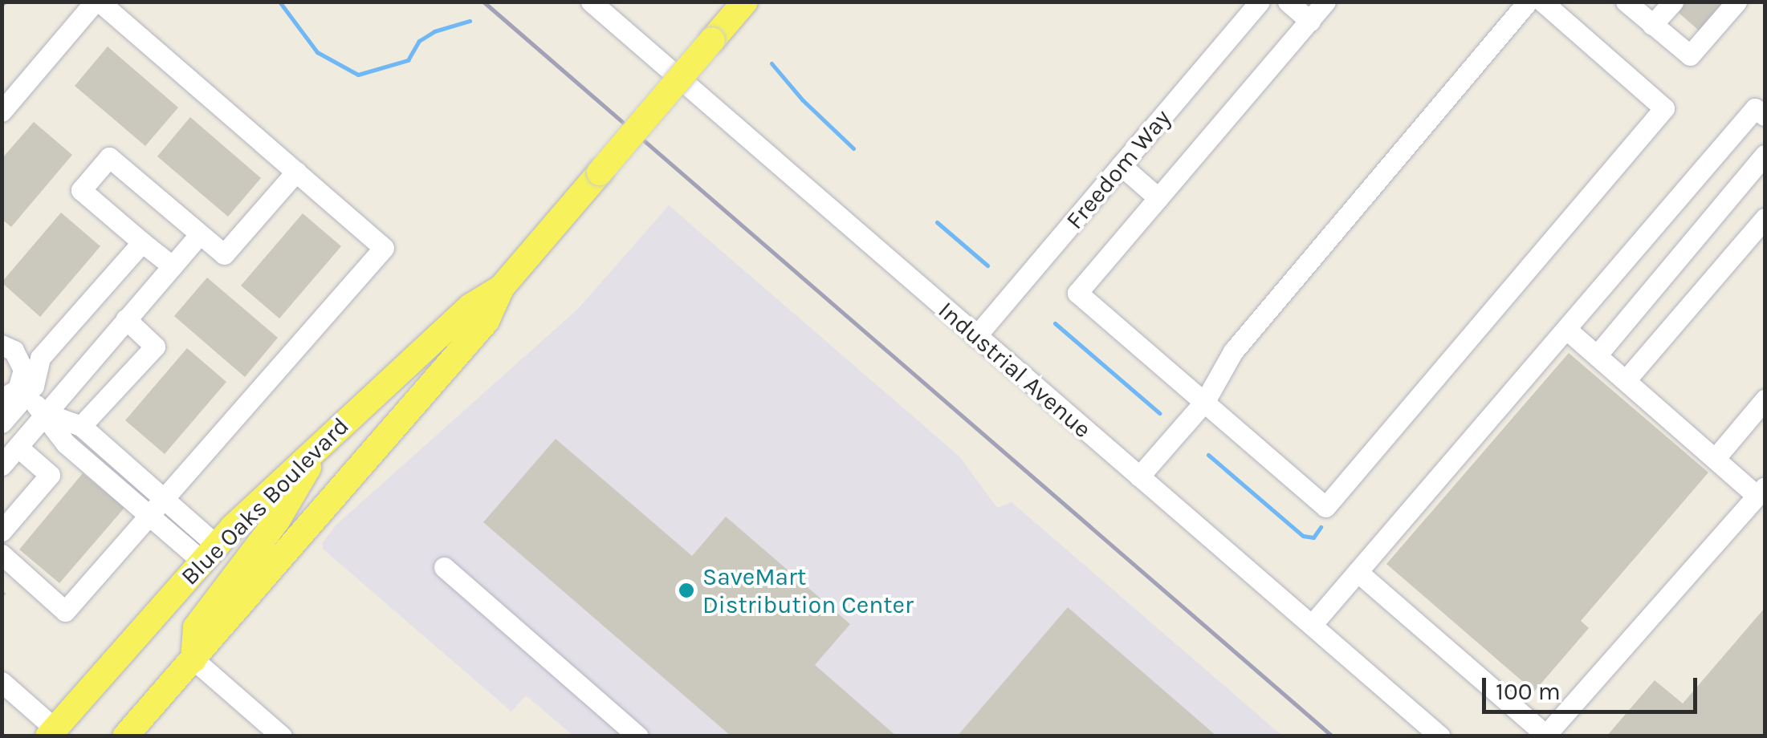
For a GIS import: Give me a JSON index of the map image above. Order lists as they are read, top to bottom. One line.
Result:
{"streets":{"main road":["Blue Oaks Boulevard"],"street":["Freedom Way","Industrial Avenue"]},"crossings":[["Freedom Way","Industrial Avenue"]],"places":["SaveMart Distribution Center"],"scale_bar":"100 m"}
